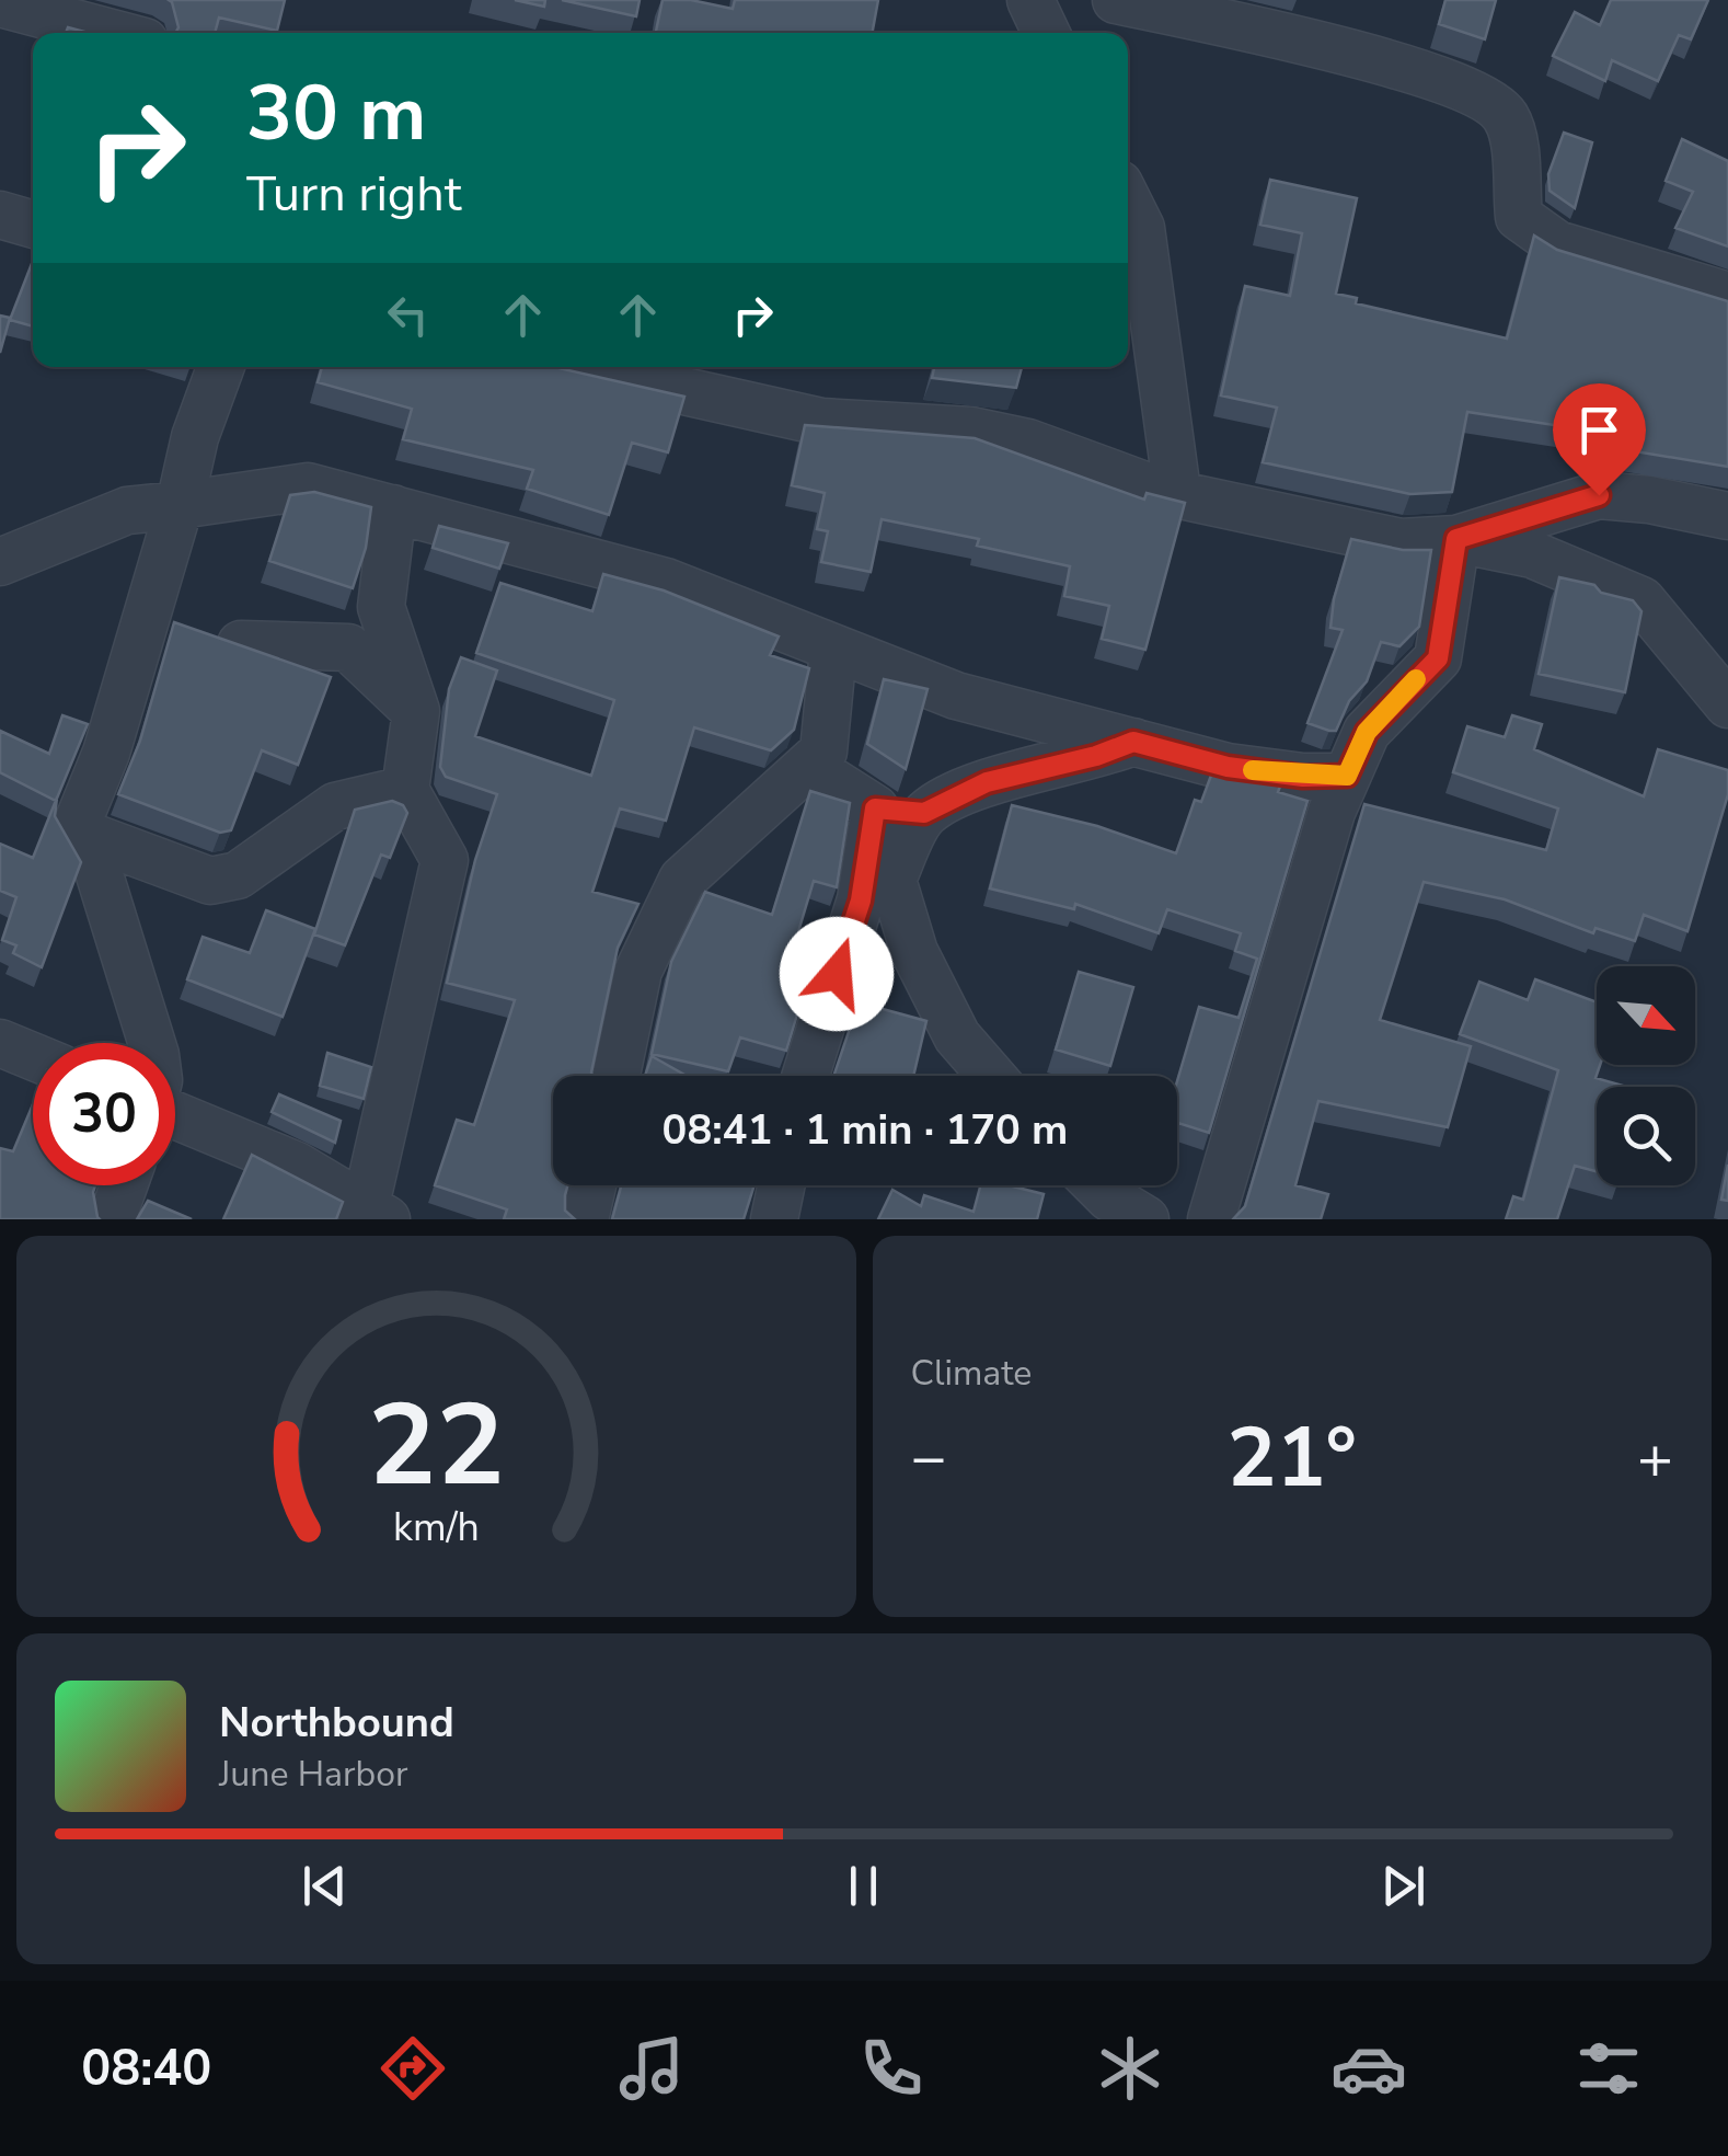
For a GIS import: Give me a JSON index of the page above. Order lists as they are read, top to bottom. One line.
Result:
{"north":"bottom right","page":{"turn":["30 m","Turn right"],"limit":"30","trip":"08:41 · 1 min · 170 m","tile":"Climate","heat":["−","21°","+"],"song":["Northbound","June Harbor"],"tabs":"08:40","gauge":["22","km/h"]}}
